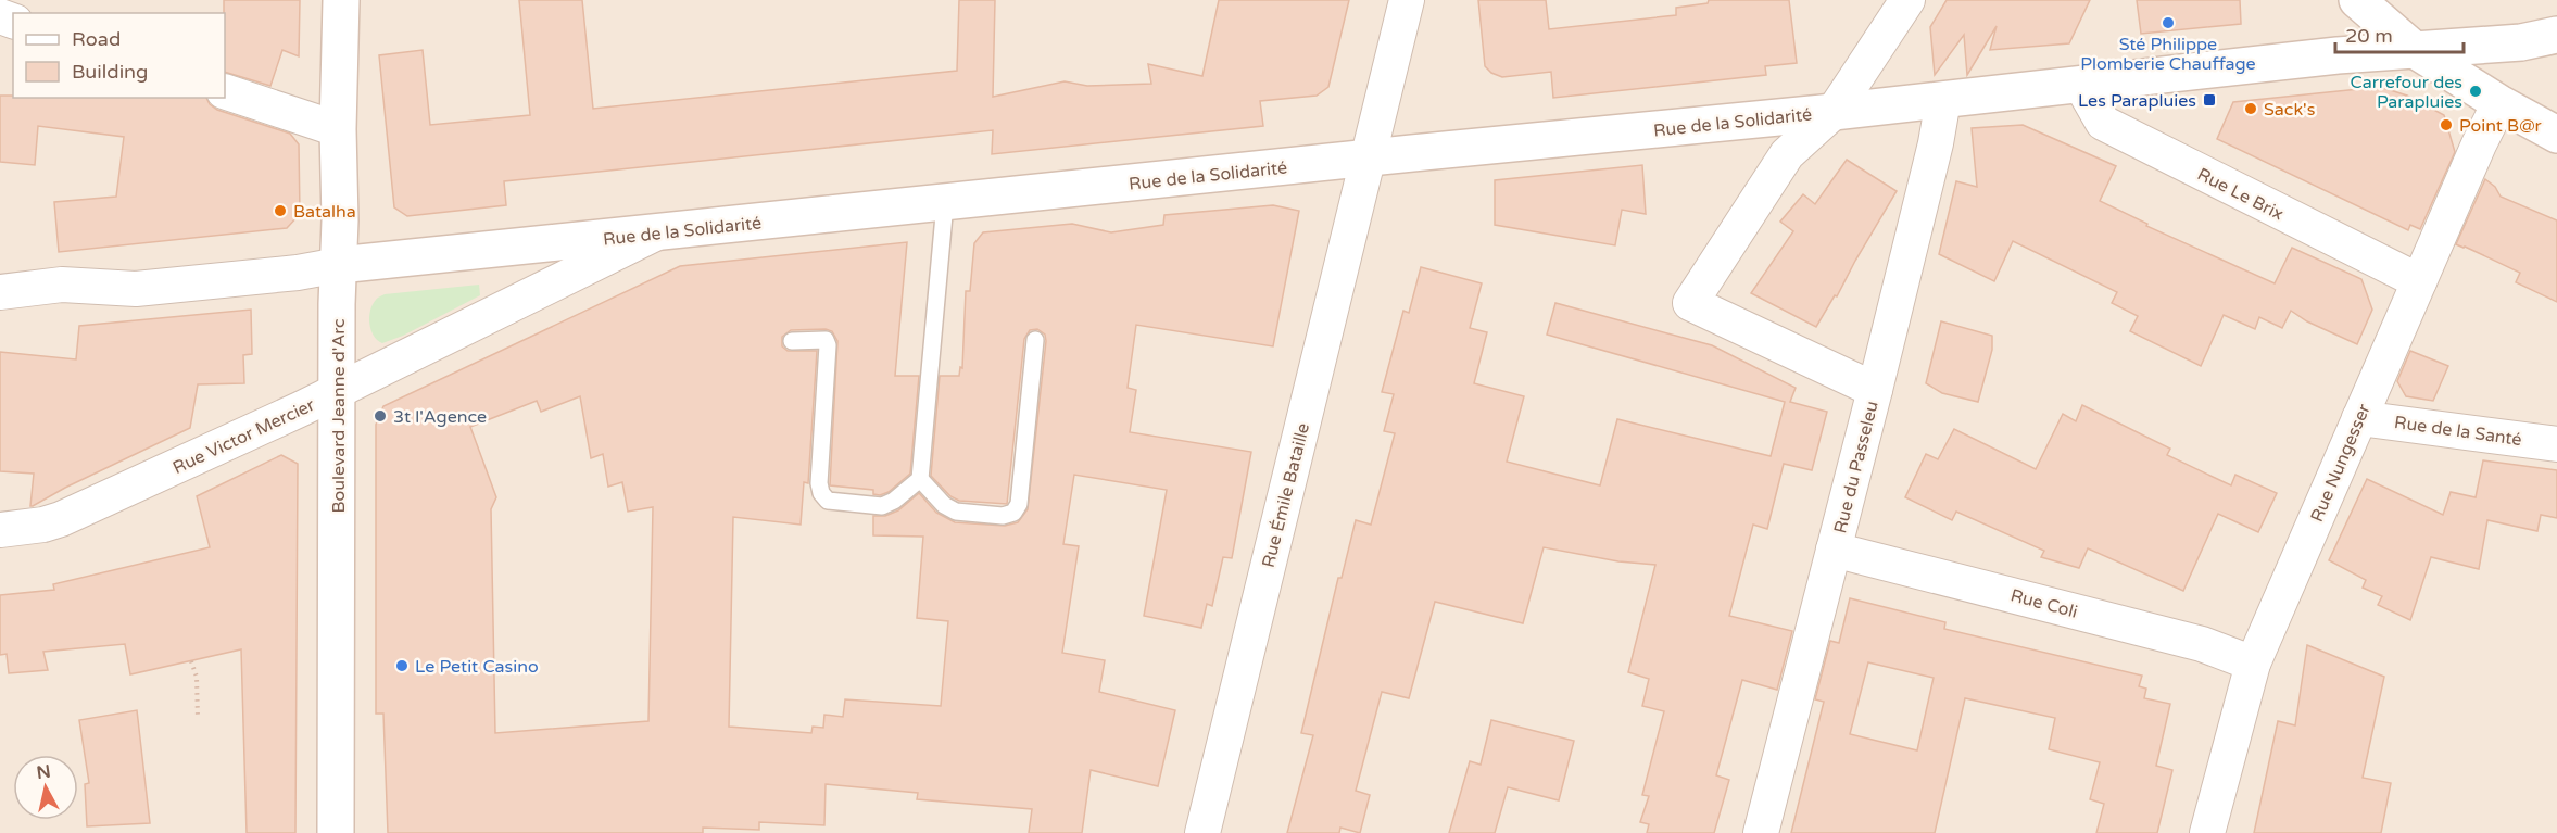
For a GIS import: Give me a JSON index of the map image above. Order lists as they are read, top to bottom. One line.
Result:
{"streets":{"street":["Rue de la Solidarité","Rue Le Brix","Boulevard Jeanne d'Arc","Rue de la Santé","Rue Victor Mercier","Rue Nungesser","Rue du Passeleu","Rue Émile Bataille","Rue Coli"]},"crossings":[["Rue de la Solidarité","Rue Le Brix"],["Rue de la Solidarité","Boulevard Jeanne d'Arc"],["Rue de la Solidarité","Rue Victor Mercier"],["Rue de la Solidarité","Rue du Passeleu"],["Rue de la Solidarité","Rue Émile Bataille"],["Rue Le Brix","Rue Nungesser"],["Boulevard Jeanne d'Arc","Rue Victor Mercier"],["Rue de la Santé","Rue Nungesser"],["Rue Nungesser","Rue Coli"],["Rue du Passeleu","Rue Coli"]],"places":{"other":["Sté Philippe Plomberie Chauffage","Carrefour des Parapluies","Sack's","Point B@r","Batalha","3t l'Agence","Le Petit Casino"],"transit":["Les Parapluies"]},"legend":["Road","Building"],"scale_bar":"20 m","north":"top"}
